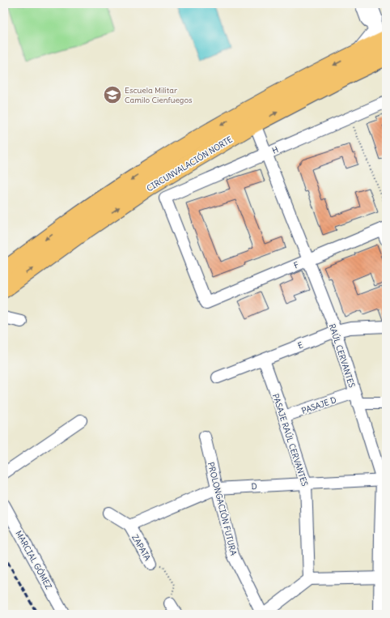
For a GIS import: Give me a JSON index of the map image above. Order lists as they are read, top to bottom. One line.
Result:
{"streets":{"highway":["CIRCUNVALACIÓN NORTE"],"street":["H","F","E","RAÚL CERVANTES","PASAJE D","PASAJE RAÚL CERVANTES","D","PROLONGACIÓN FUTURA","ZAPATA","MARCIAL GÓMEZ"]},"crossings":[["H","F"],["H","RAÚL CERVANTES"],["CIRCUNVALACIÓN NORTE","RAÚL CERVANTES"],["F","RAÚL CERVANTES"],["E","RAÚL CERVANTES"],["E","PASAJE RAÚL CERVANTES"],["RAÚL CERVANTES","PASAJE D"],["RAÚL CERVANTES","D"],["PASAJE D","PASAJE RAÚL CERVANTES"],["PASAJE RAÚL CERVANTES","D"],["D","PROLONGACIÓN FUTURA"],["D","ZAPATA"]],"places":{"school or university":["Escuela Militar Camilo Cienfuegos"]}}
